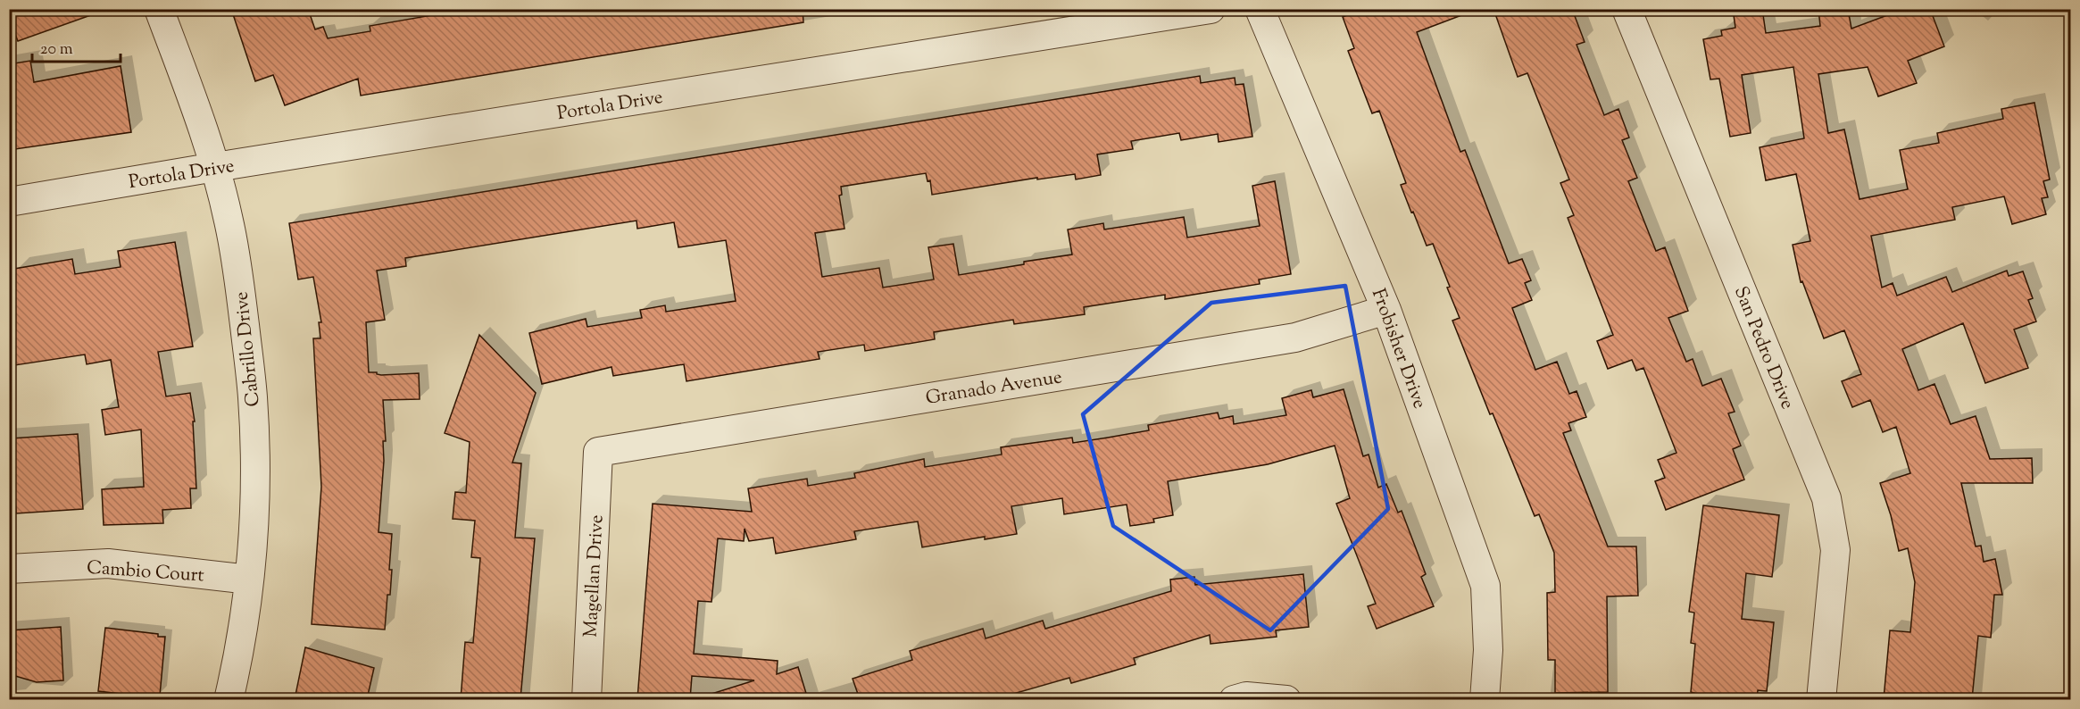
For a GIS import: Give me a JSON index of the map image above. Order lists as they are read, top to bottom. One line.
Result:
{"streets":{"street":["Portola Drive","San Pedro Drive","Frobisher Drive","Cabrillo Drive","Granado Avenue","Cambio Court","Magellan Drive"]},"crossings":[["Portola Drive","Cabrillo Drive"],["Frobisher Drive","Granado Avenue"],["Cabrillo Drive","Cambio Court"],["Granado Avenue","Magellan Drive"]],"scale_bar":"20 m"}
